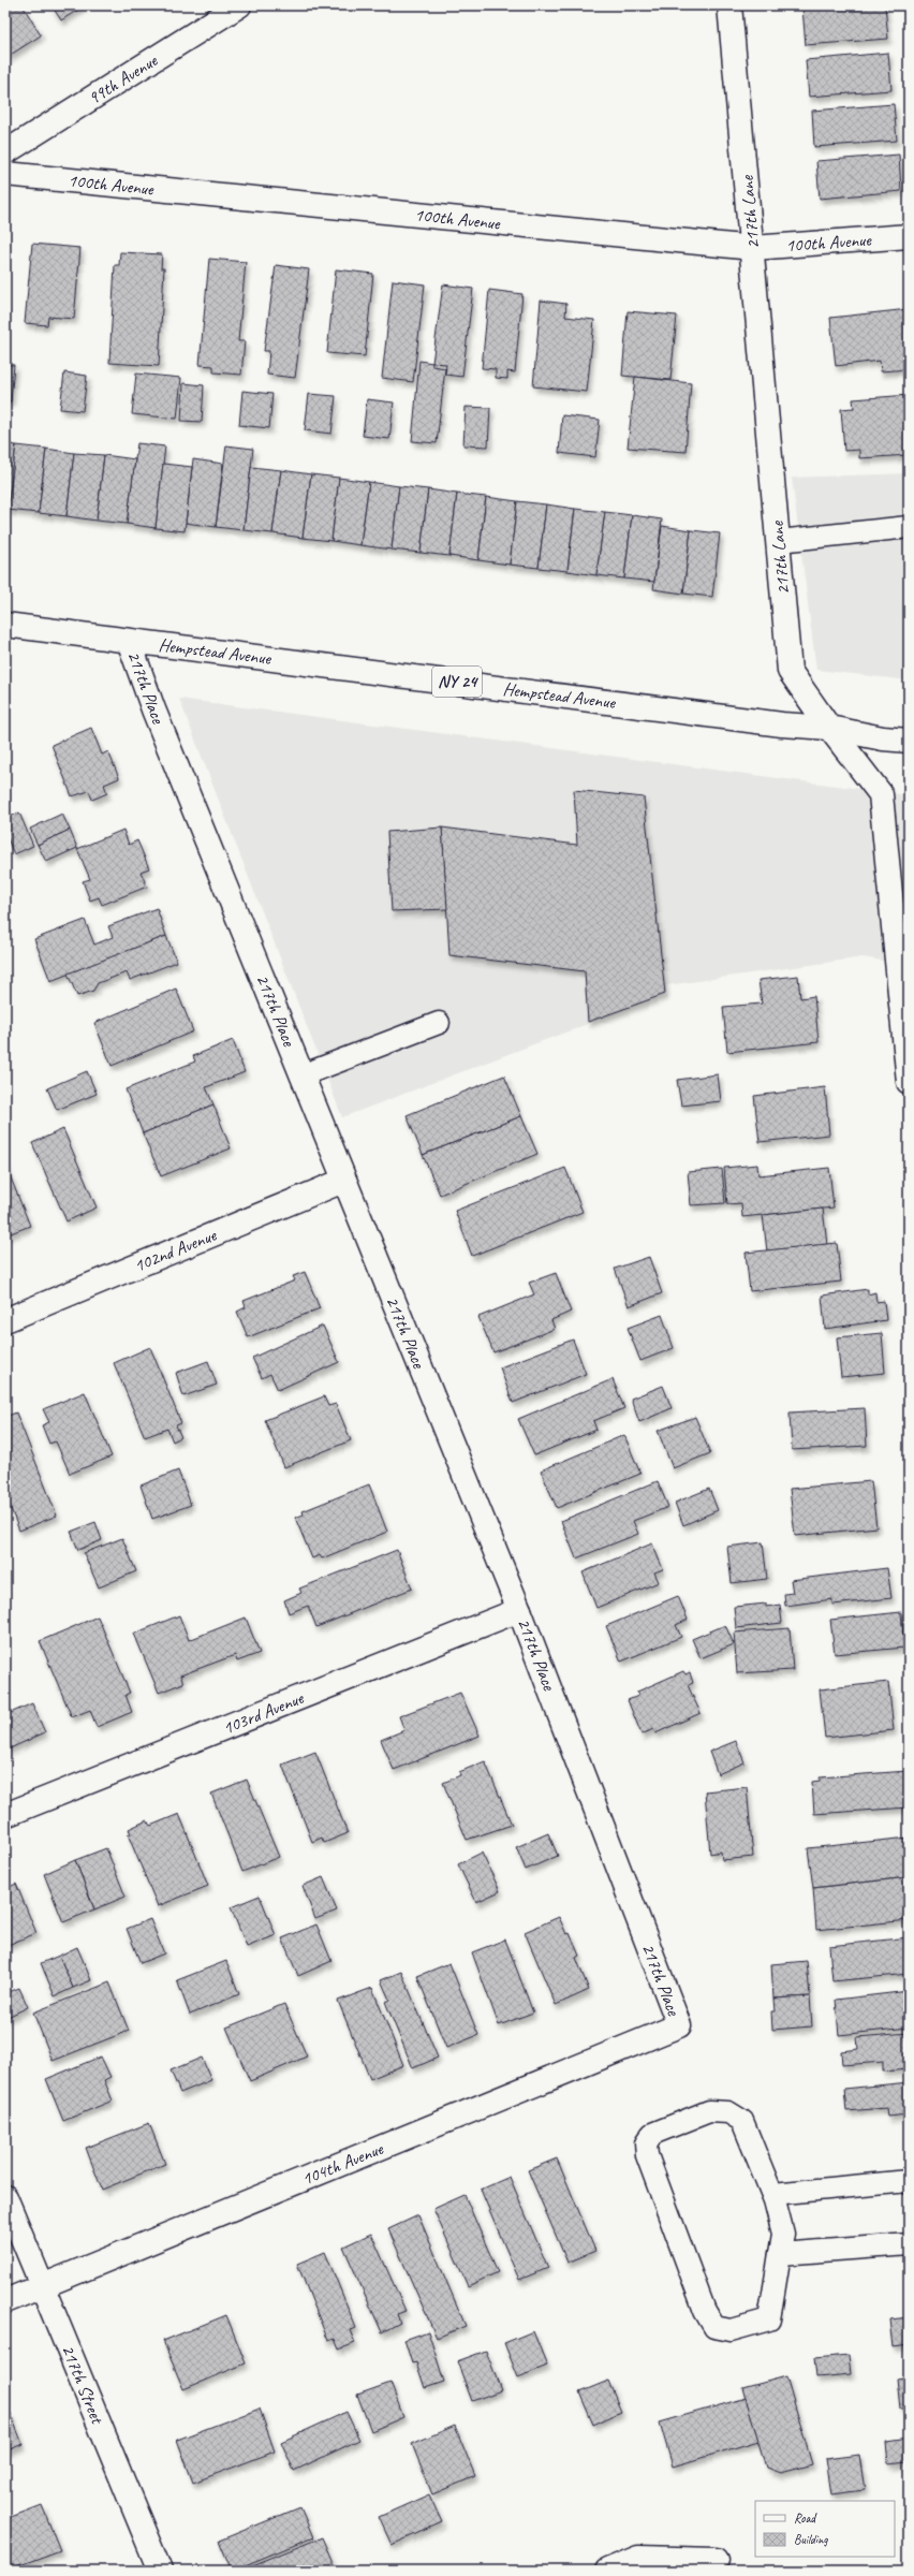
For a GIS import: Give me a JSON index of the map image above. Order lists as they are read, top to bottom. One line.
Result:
{"streets":{"street":["99th Avenue","100th Avenue","217th Lane","Hempstead Avenue","NY 24","217th Place","102nd Avenue","103rd Avenue","104th Avenue","217th Street"]},"crossings":[["100th Avenue","217th Lane"],["217th Lane","Hempstead Avenue"],["Hempstead Avenue","217th Place"],["217th Place","102nd Avenue"],["217th Place","103rd Avenue"],["217th Place","104th Avenue"],["104th Avenue","217th Street"]],"legend":["Road","Building"]}
